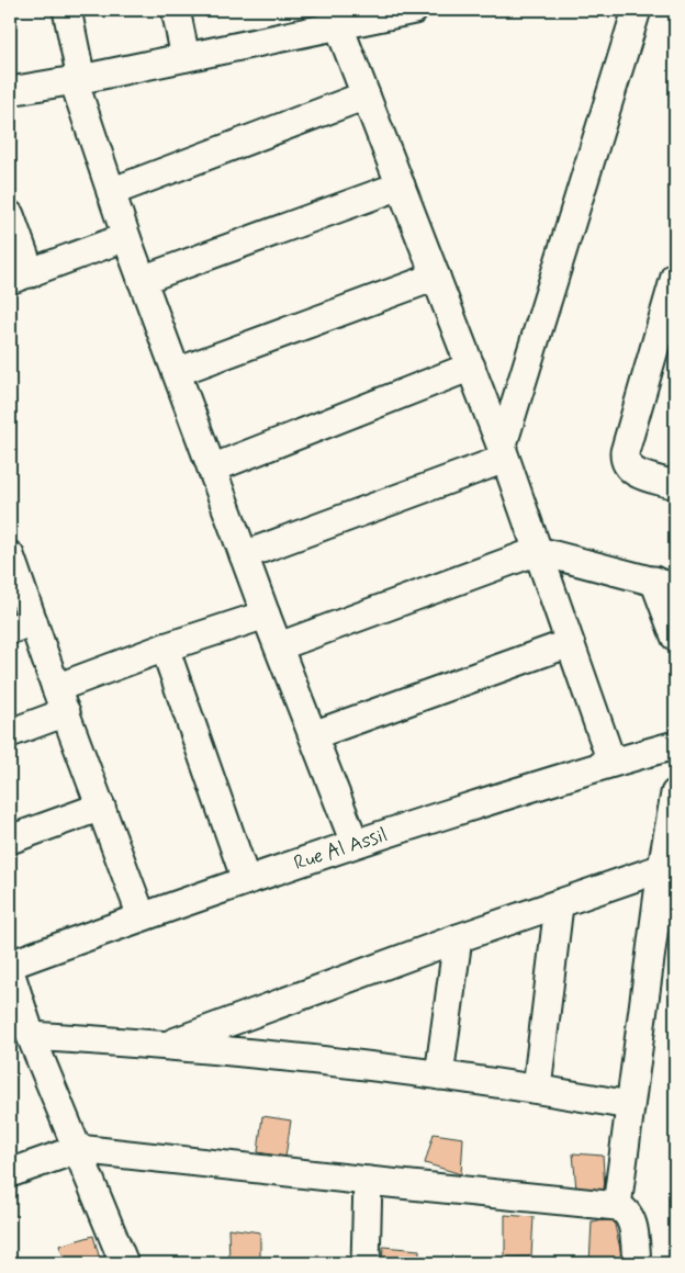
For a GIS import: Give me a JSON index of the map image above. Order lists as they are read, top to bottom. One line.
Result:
{"streets":{"street":["Rue Al Assil"]}}
